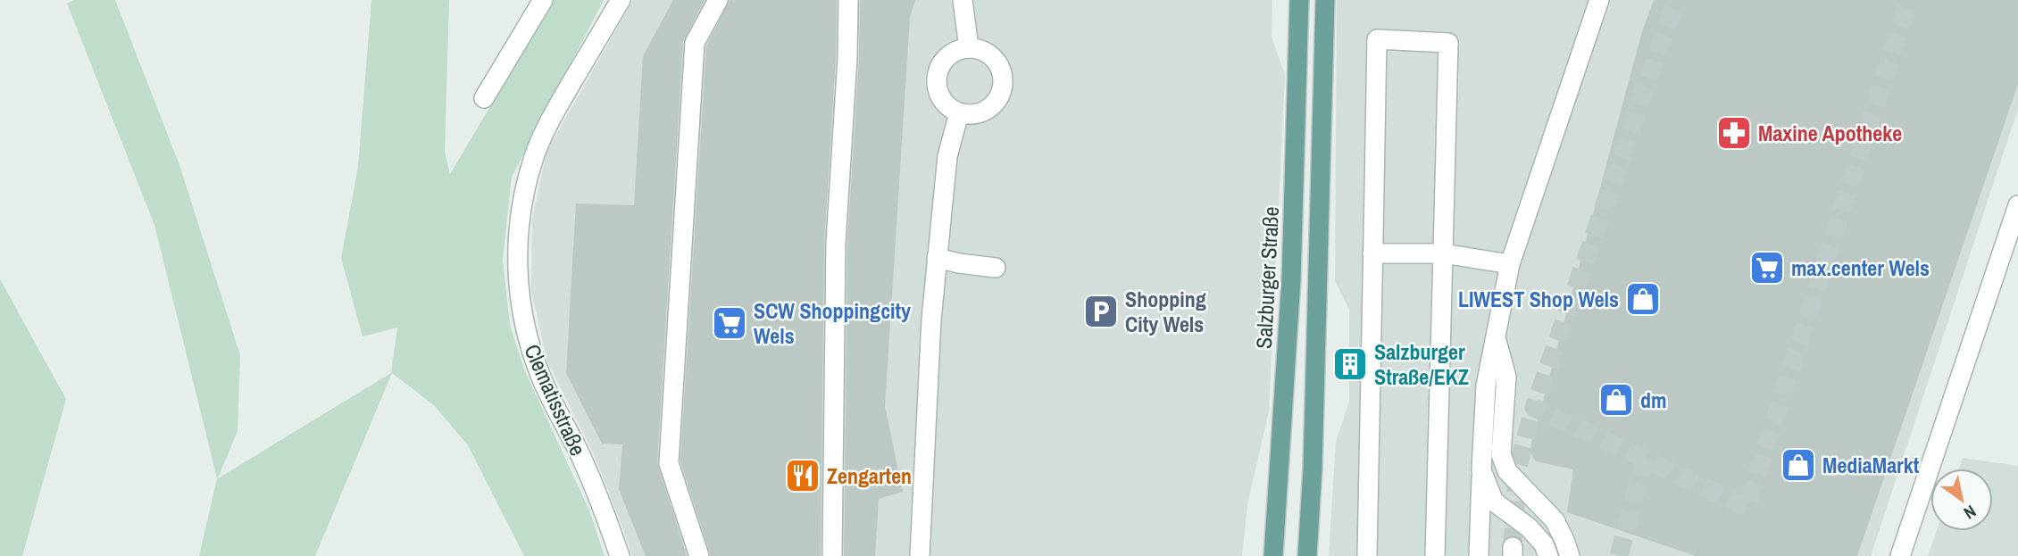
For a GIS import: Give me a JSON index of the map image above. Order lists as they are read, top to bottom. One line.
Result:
{"streets":{"main road":["Salzburger Straße"],"street":["Clematisstraße"]},"places":{"pharmacy":["Maxine Apotheke"],"supermarket":["max.center Wels","SCW Shoppingcity Wels"],"shop":["LIWEST Shop Wels","dm","MediaMarkt"],"parking":["Shopping City Wels"],"building":["Salzburger Straße/EKZ"],"restaurant":["Zengarten"]},"north":"bottom right"}
